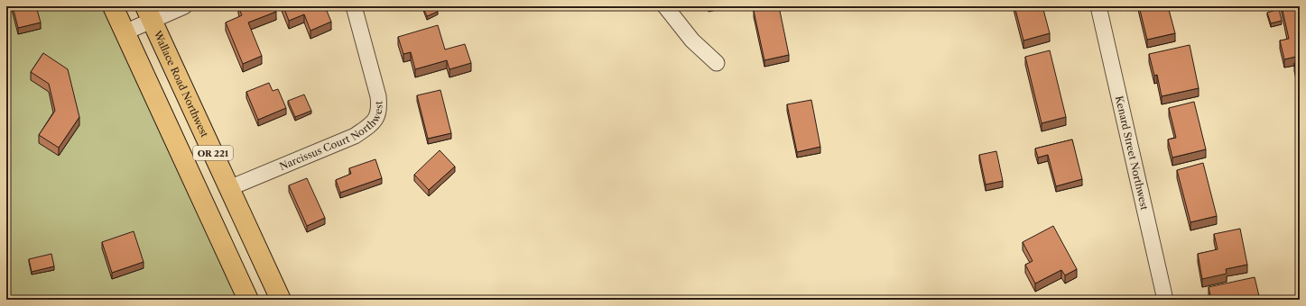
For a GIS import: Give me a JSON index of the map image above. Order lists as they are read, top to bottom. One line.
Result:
{"streets":{"main road":["Wallace Road Northwest","OR 221"],"street":["Narcissus Court Northwest","Kenard Street Northwest"]},"crossings":[["Wallace Road Northwest","Narcissus Court Northwest"]]}
